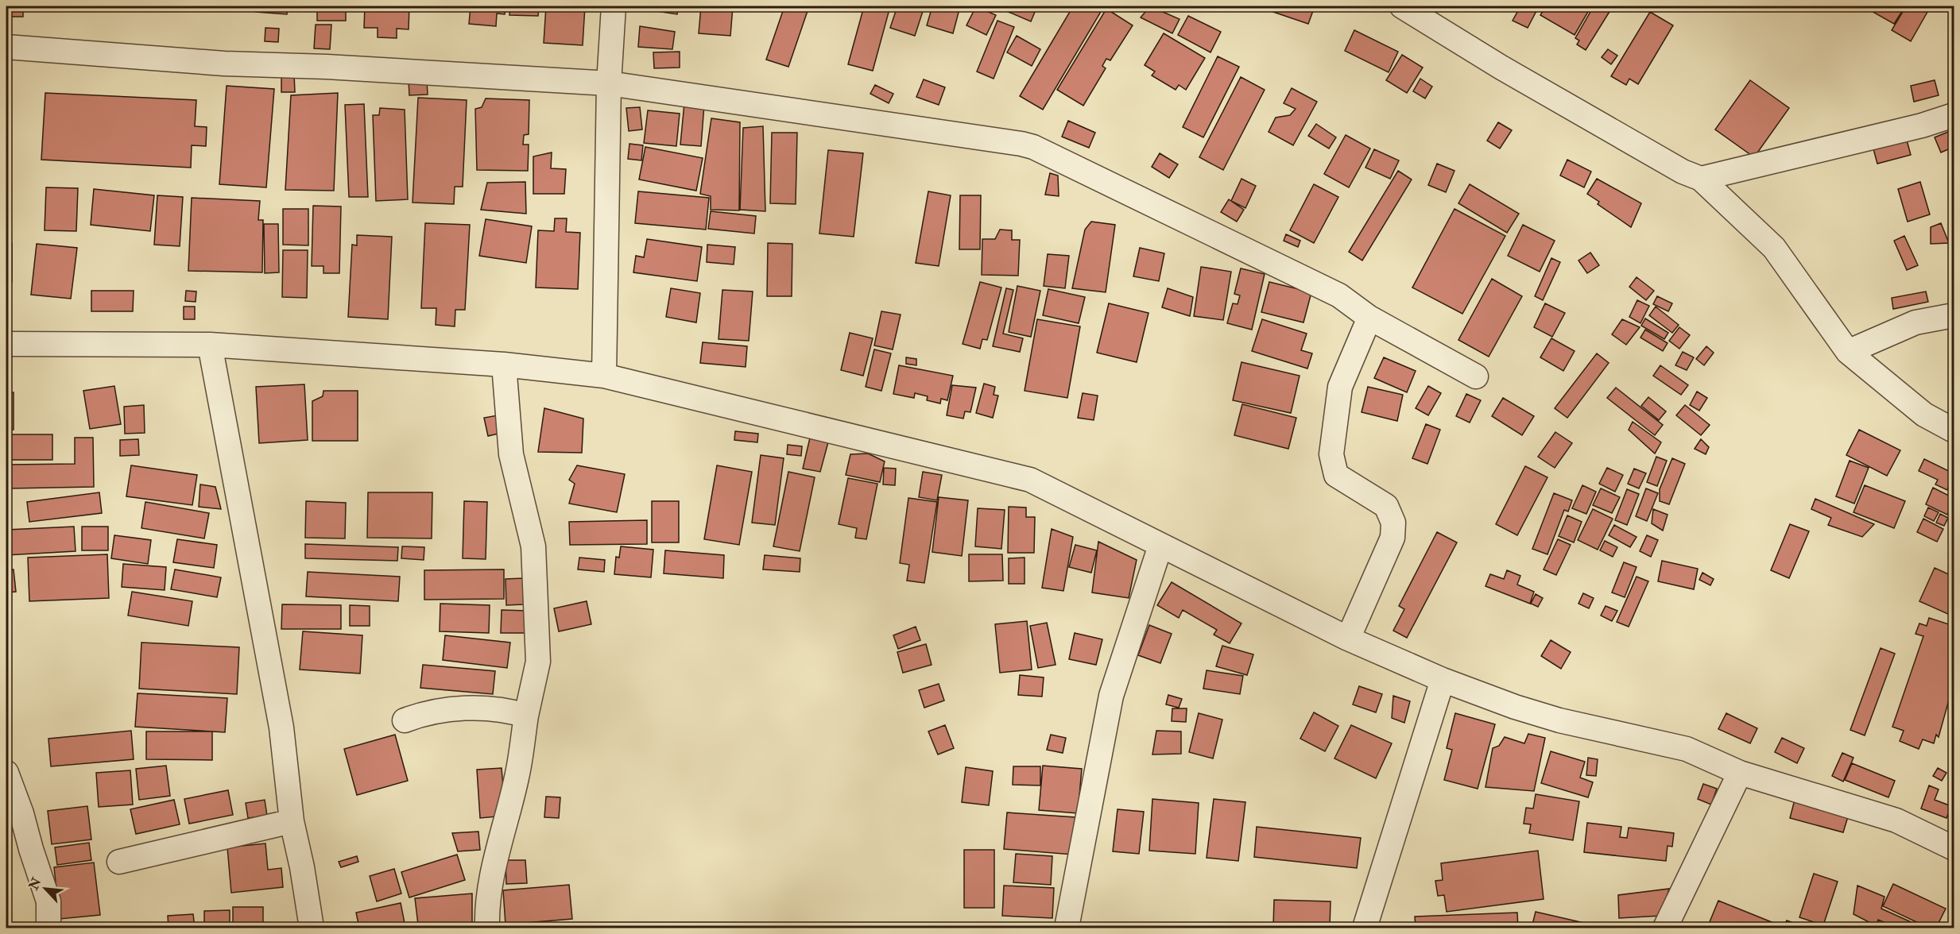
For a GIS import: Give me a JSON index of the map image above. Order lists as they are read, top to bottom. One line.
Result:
{"north":"top left"}
